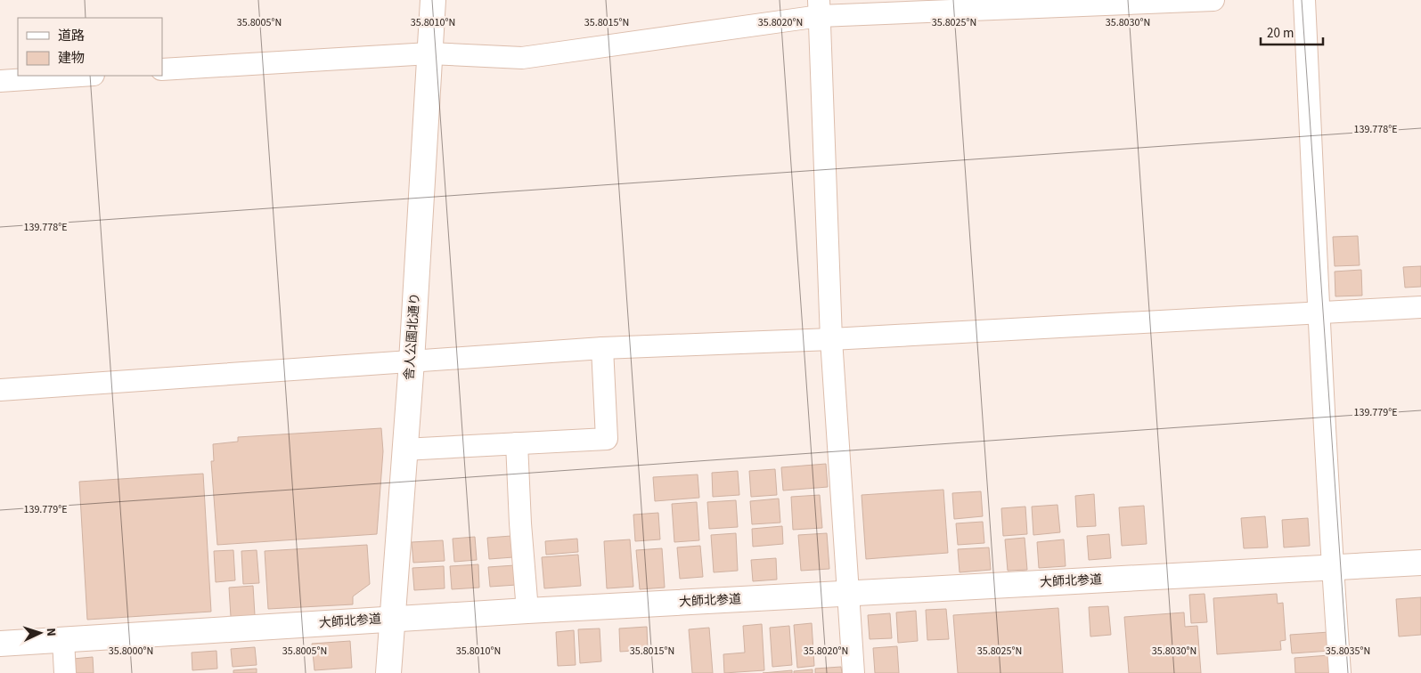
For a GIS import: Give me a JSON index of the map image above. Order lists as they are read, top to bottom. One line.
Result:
{"streets":{"street":["舎人公園北通り","大師北参道"]},"crossings":[["舎人公園北通り","大師北参道"]],"legend":["道路","建物"],"scale_bar":"20 m","north":"right","coordinates":["35.8005°N","35.8010°N","35.8015°N","35.8020°N","35.8025°N","35.8030°N","139.778°E","139.779°E","35.8000°N","35.8035°N"]}
